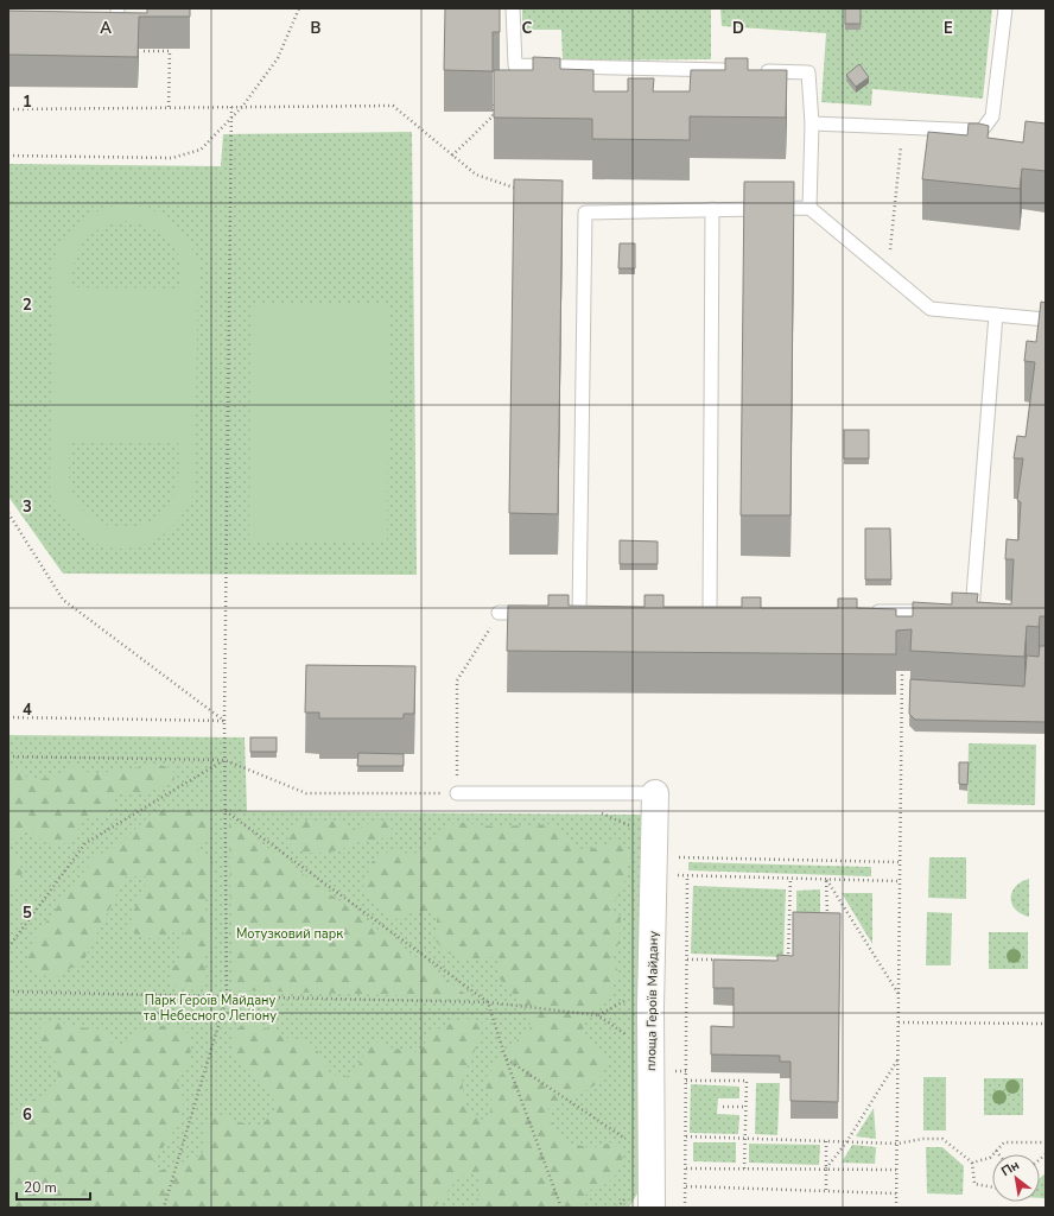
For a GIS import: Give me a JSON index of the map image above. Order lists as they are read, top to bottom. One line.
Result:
{"streets":{"street":["площа Героїв Майдану"]},"parks":["Мотузковий парк","Парк Героїв Майдану та Небесного Легіону"],"scale_bar":"20 m","north":"top left","grid":{"columns":["A","B","C","D","E"],"rows":["1","2","3","4","5","6"]}}
